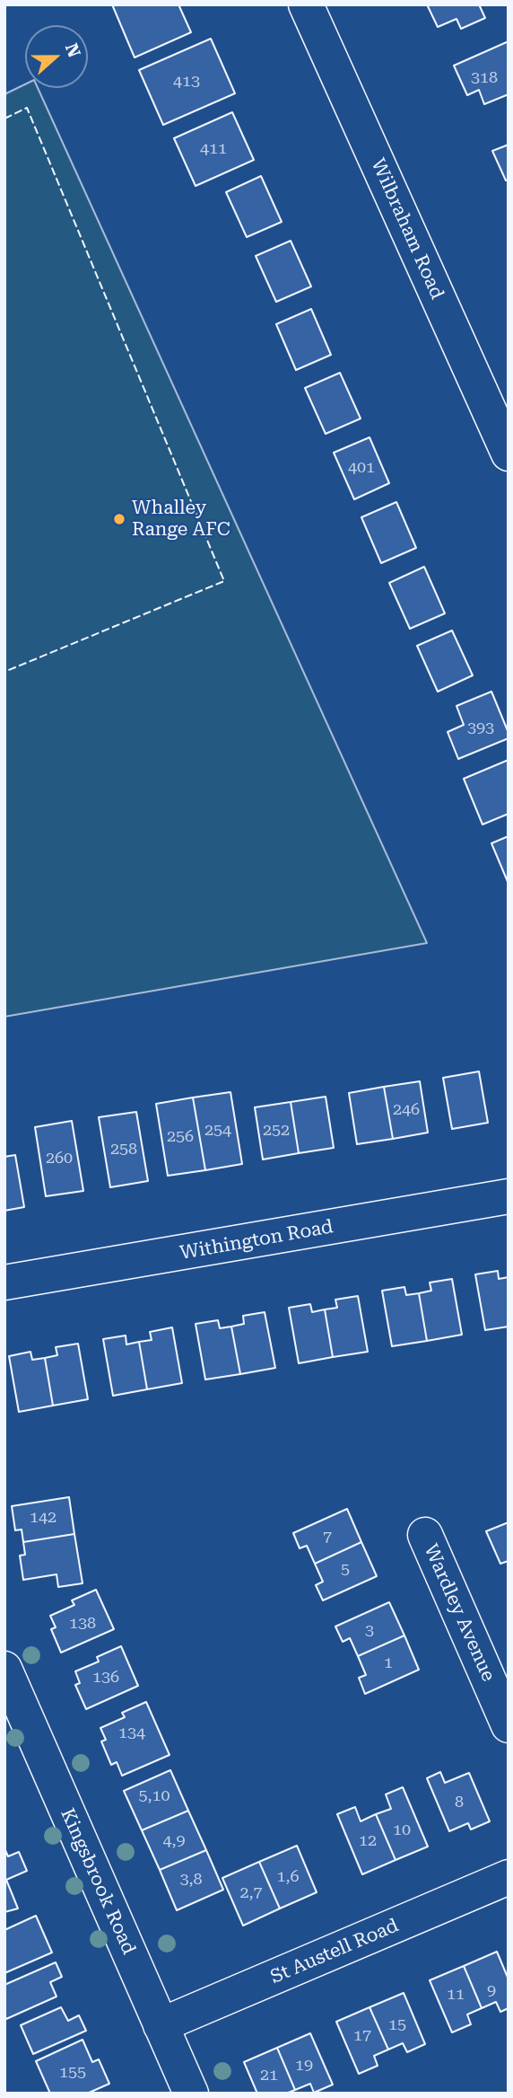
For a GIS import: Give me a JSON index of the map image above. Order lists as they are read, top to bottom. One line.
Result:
{"streets":{"main road":["Wilbraham Road","Withington Road","Wardley Avenue","Kingsbrook Road","St Austell Road"]},"crossings":[["Kingsbrook Road","St Austell Road"]],"places":["Whalley Range AFC"],"house_numbers":["318","413","411","401","393","246","254","252","256","258","260","142","7","5","138","3","1","136","134","5,10","8","10","4,9","12","1,6","3,8","2,7","9","11","15","17","19","155","21"],"north":"right"}
